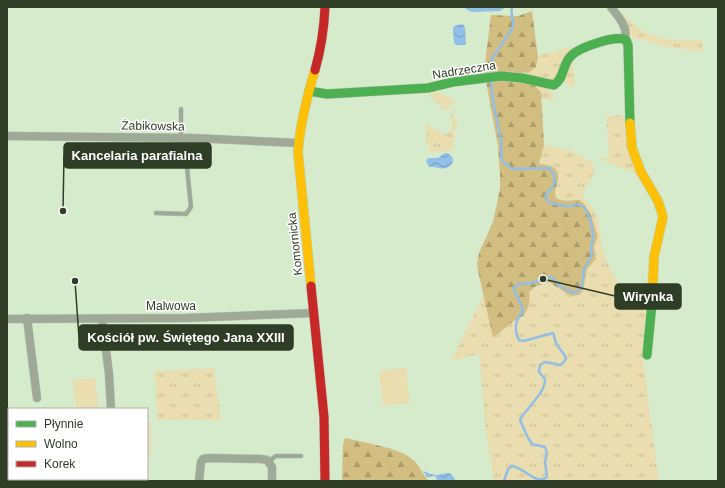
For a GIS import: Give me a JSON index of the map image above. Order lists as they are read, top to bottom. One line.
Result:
{"streets":{"street":["Nadrzeczna","Żabikowska","Komornicka","Malwowa"]},"crossings":[["Nadrzeczna","Komornicka"],["Żabikowska","Komornicka"],["Komornicka","Malwowa"]],"places":["Kancelaria parafialna","Wirynka","Kościół pw. Świętego Jana XXIII"],"legend":["Płynnie","Wolno","Korek"]}
